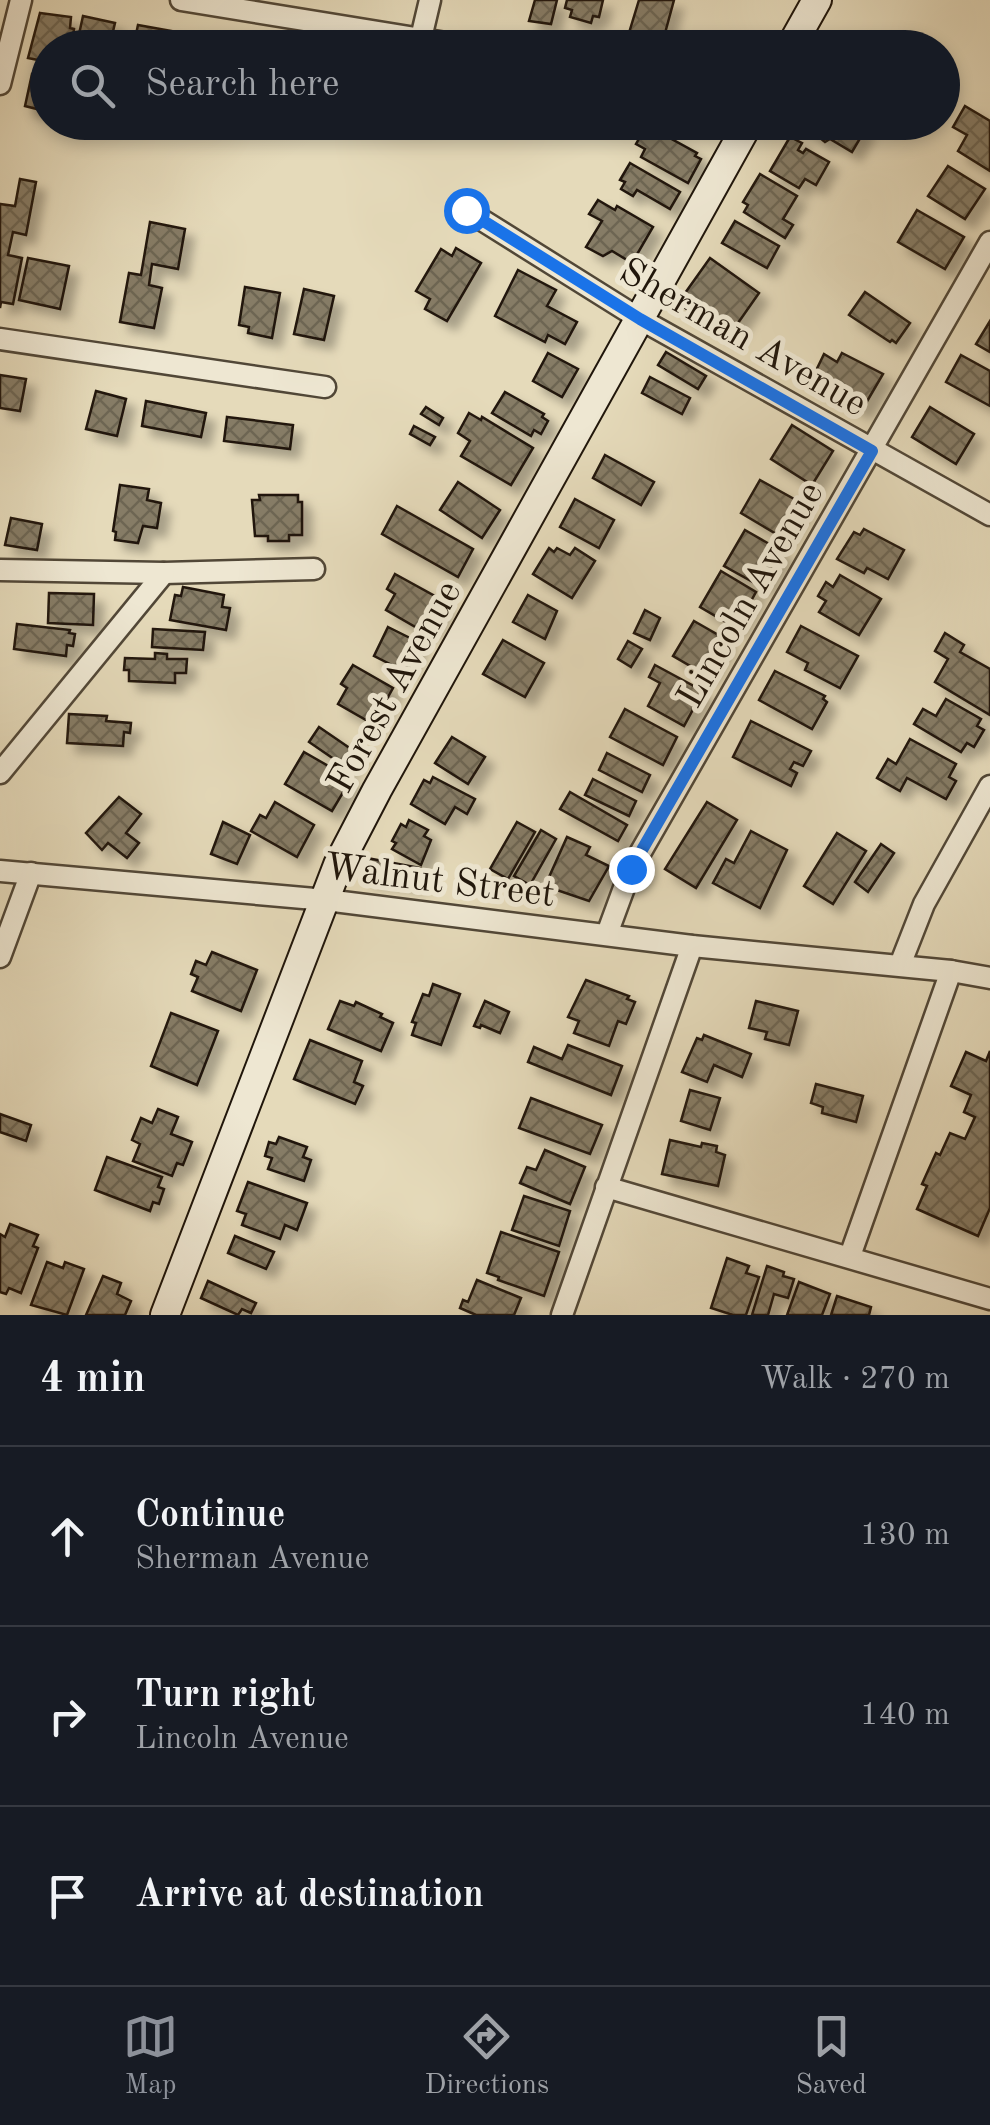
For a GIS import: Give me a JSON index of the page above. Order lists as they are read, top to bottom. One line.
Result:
{"streets":{"street":["Sherman Avenue","Lincoln Avenue","Forest Avenue","Walnut Street"]},"crossings":[["Sherman Avenue","Lincoln Avenue"],["Sherman Avenue","Forest Avenue"],["Lincoln Avenue","Walnut Street"],["Forest Avenue","Walnut Street"]],"page":{"search":"Search here","heading":["4 min","Walk · 270 m"],"list":[["Continue","Sherman Avenue","130 m"],["Turn right","Lincoln Avenue","140 m"],"Arrive at destination"],"nav":["Map","Directions","Saved"]}}
